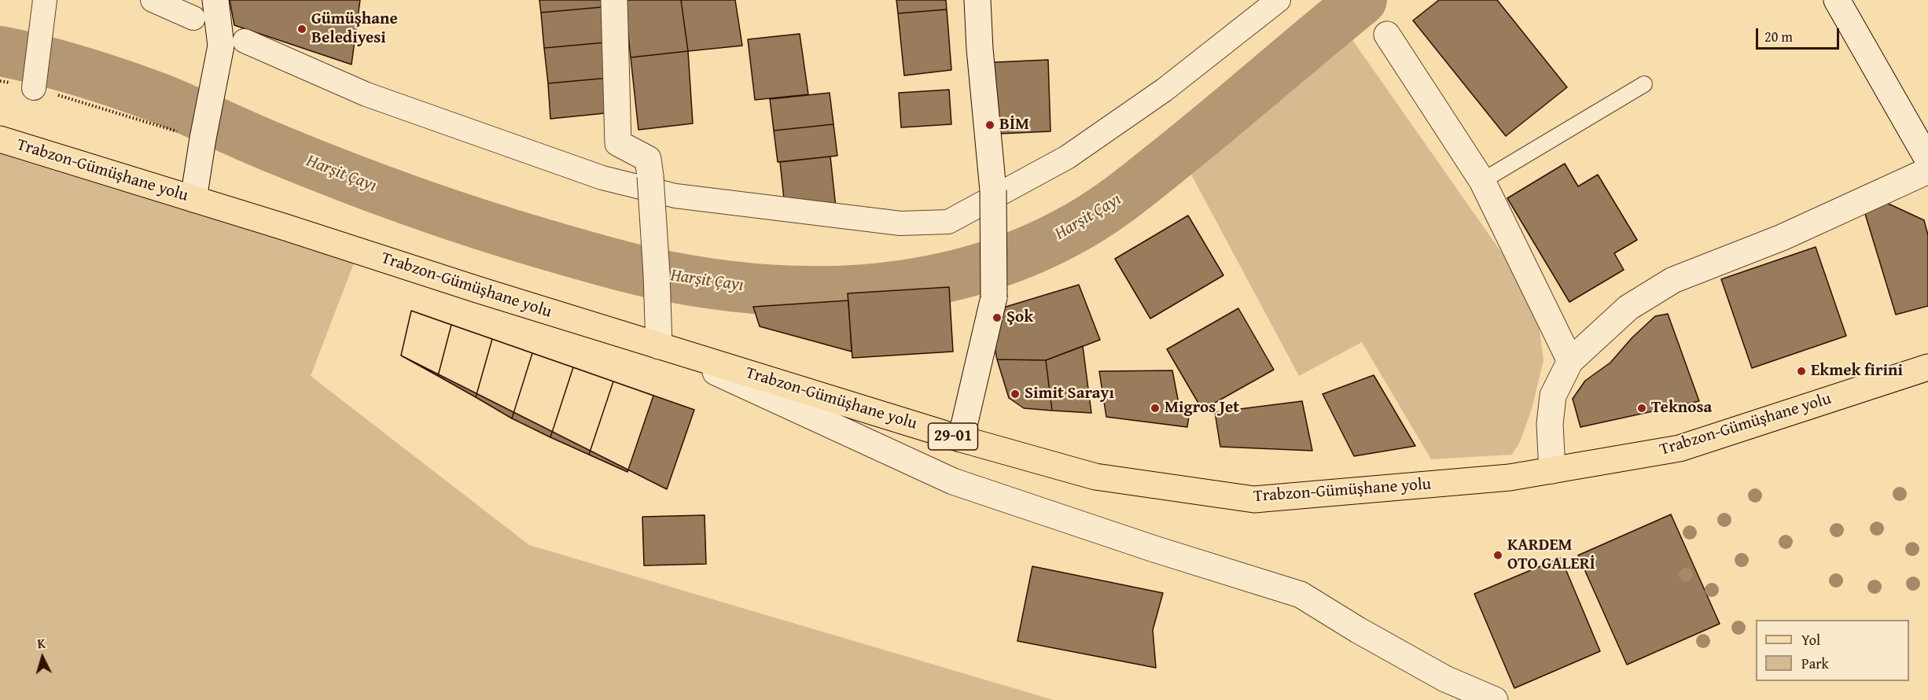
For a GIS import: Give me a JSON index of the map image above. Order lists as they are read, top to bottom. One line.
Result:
{"streets":{"main road":["Trabzon-Gümüşhane yolu","29-01"]},"water":["Harşit Çayı"],"places":["Gümüşhane Belediyesi","BİM","Şok","Ekmek firini","Simit Sarayı","Migros Jet","Teknosa","KARDEM OTO GALERİ"],"legend":["Yol","Park"],"scale_bar":"20 m","north":"top"}
